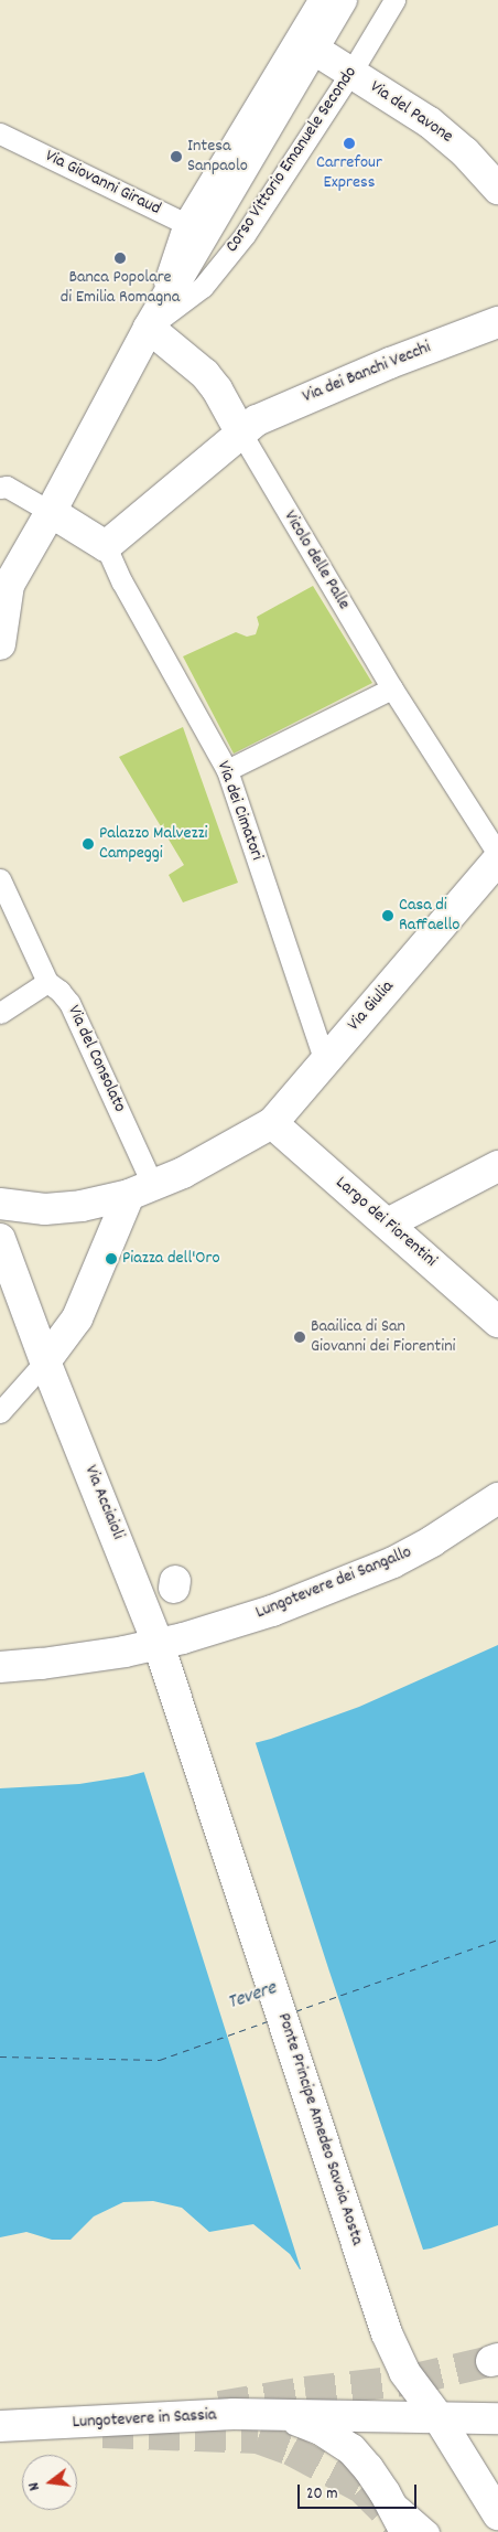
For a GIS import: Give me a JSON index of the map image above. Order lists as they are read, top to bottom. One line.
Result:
{"streets":{"street":["Via del Pavone","Corso Vittorio Emanuele Secondo","Via dei Banchi Vecchi","Via Giulia","Largo dei Fiorentini","Via Acciaioli","Lungotevere dei Sangallo","Ponte Principe Amedeo Savoia Aosta","Lungotevere in Sassia"],"lane":["Via Giovanni Giraud","Vicolo delle Palle","Via dei Cimatori","Via del Consolato"]},"crossings":[["Via del Pavone","Corso Vittorio Emanuele Secondo"],["Corso Vittorio Emanuele Secondo","Via Giovanni Giraud"],["Via dei Banchi Vecchi","Vicolo delle Palle"],["Via dei Banchi Vecchi","Via dei Cimatori"],["Via dei Cimatori","Via Giulia"],["Via Giulia","Via del Consolato"],["Via Giulia","Largo dei Fiorentini"],["Via Acciaioli","Lungotevere dei Sangallo"],["Via Acciaioli","Ponte Principe Amedeo Savoia Aosta"],["Lungotevere dei Sangallo","Ponte Principe Amedeo Savoia Aosta"],["Ponte Principe Amedeo Savoia Aosta","Lungotevere in Sassia"]],"water":["Tevere"],"places":["Carrefour Express","Intesa Sanpaolo","Banca Popolare di Emilia Romagna","Palazzo Malvezzi Campeggi","Casa di Raffaello","Piazza dell'Oro","Baailica di San Giovanni dei Fiorentini"],"scale_bar":"20 m","north":"left"}
